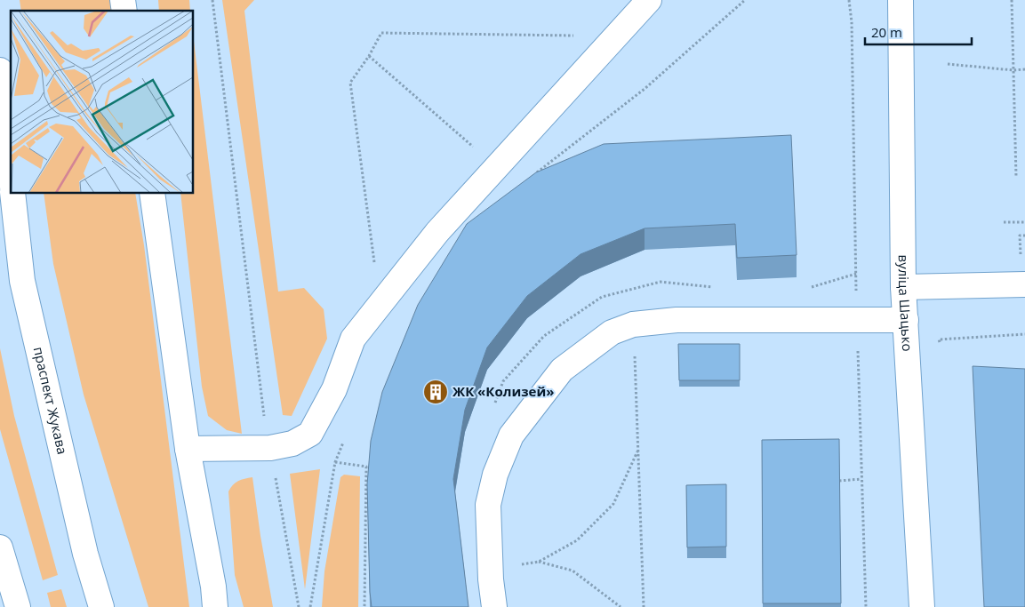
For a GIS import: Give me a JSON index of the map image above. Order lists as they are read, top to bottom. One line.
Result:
{"streets":{"main road":["вуліца Шацько","праспект Жукава"]},"places":{"building":["ЖК «Колизей»"]},"scale_bar":"20 m"}
